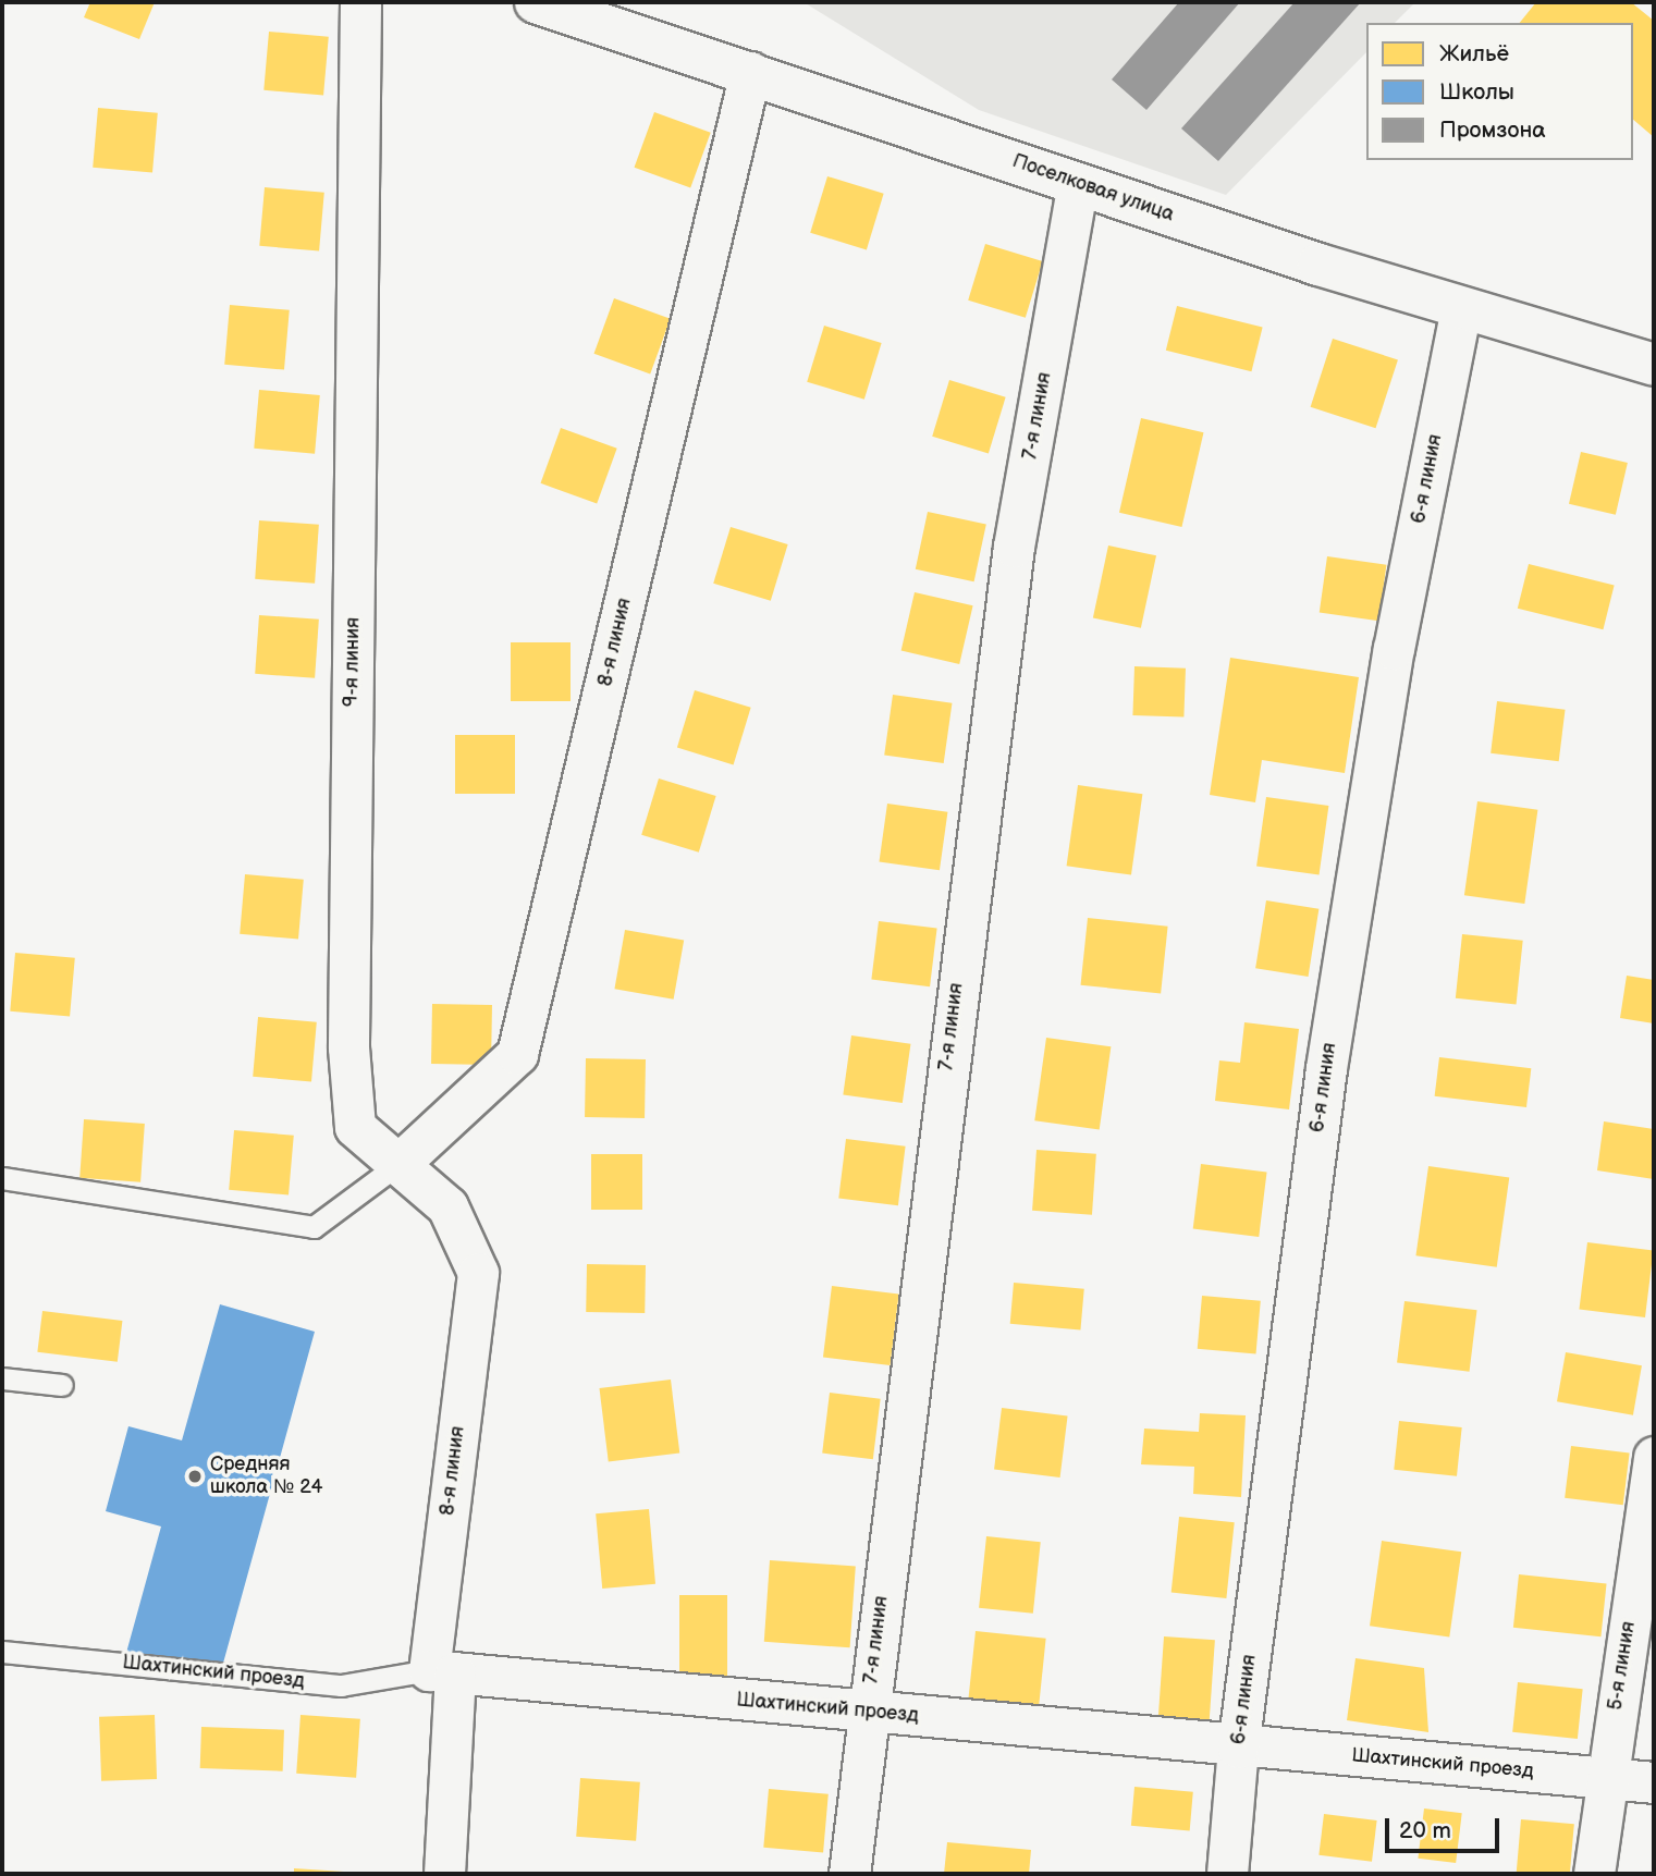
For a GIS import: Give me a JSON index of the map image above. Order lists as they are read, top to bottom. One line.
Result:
{"streets":{"street":["Поселковая улица","7-я линия","6-я линия","8-я линия","9-я линия","5-я линия","Шахтинский проезд"]},"crossings":[["Поселковая улица","7-я линия"],["Поселковая улица","6-я линия"],["Поселковая улица","8-я линия"],["7-я линия","Шахтинский проезд"],["6-я линия","Шахтинский проезд"],["8-я линия","9-я линия"],["8-я линия","Шахтинский проезд"],["5-я линия","Шахтинский проезд"]],"places":["Средняя школа № 24"],"legend":["Жильё","Школы","Промзона"],"scale_bar":"20 m"}
